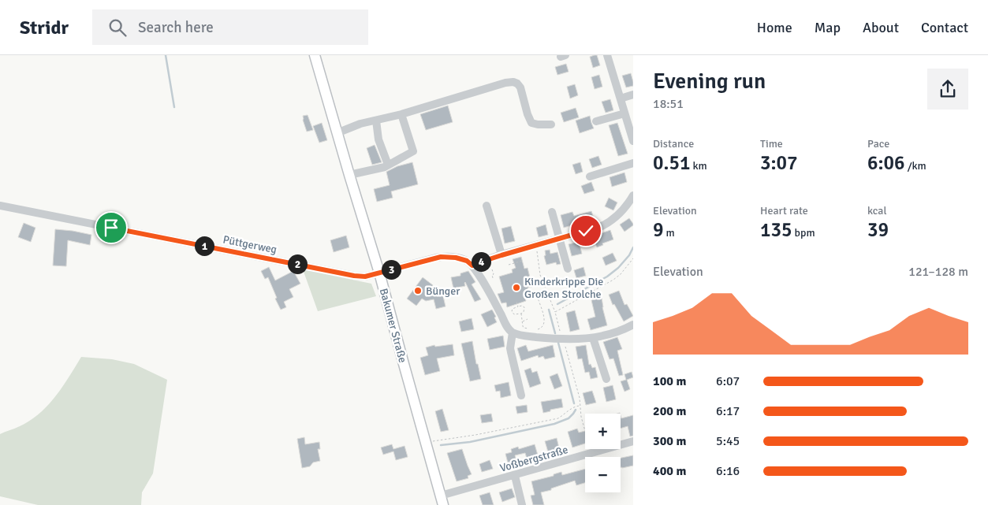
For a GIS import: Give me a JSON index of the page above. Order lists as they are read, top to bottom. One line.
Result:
{"streets":{"main road":["Bakumer Straße"],"street":["Püttgerweg","Voßbergstraße"]},"crossings":[["Püttgerweg","Bakumer Straße"],["Bakumer Straße","Voßbergstraße"]],"places":["Kinderkrippe Die Großen Strolche","Bünger"],"page":{"header":"Stridr","search":"Search here","nav":["Home","Map","About","Contact"],"heading":["Evening run","18:51"],"stats":[["Distance","0.51 km"],["Time","3:07"],["Pace","6:06 /km"],["Elevation","9 m"],["Heart rate","135 bpm"],["kcal","39"]],"pins":["1","4","2","3"],"chart":["Elevation","121–128 m"],"list":[{"name":"100 m","note":"6:07"},{"name":"200 m","note":"6:17"},{"name":"300 m","note":"5:45"},{"name":"400 m","note":"6:16"}],"map_buttons":["+","−"]}}
